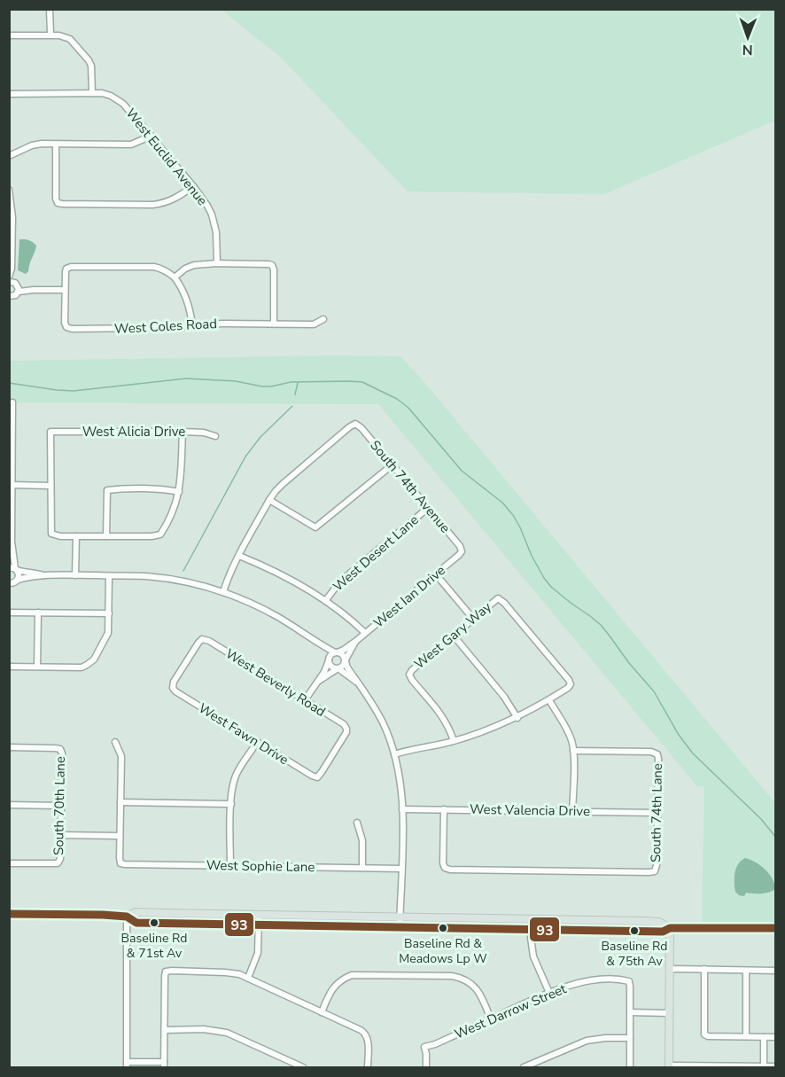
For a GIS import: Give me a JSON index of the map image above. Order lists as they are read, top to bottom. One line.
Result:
{"streets":{"street":["West Euclid Avenue","West Coles Road","West Alicia Drive","South 74th Avenue","West Desert Lane","West Ian Drive","West Gary Way","West Beverly Road","West Fawn Drive","South 70th Lane","West Valencia Drive","South 74th Lane","West Sophie Lane","West Darrow Street"]},"crossings":[["South 74th Avenue","West Desert Lane"],["South 74th Avenue","West Ian Drive"],["West Beverly Road","West Fawn Drive"],["West Valencia Drive","South 74th Lane"]],"places":["Baseline Rd & 71st Av","Baseline Rd & Meadows Lp W","Baseline Rd & 75th Av"],"lines":["transit line 93"],"north":"bottom"}
